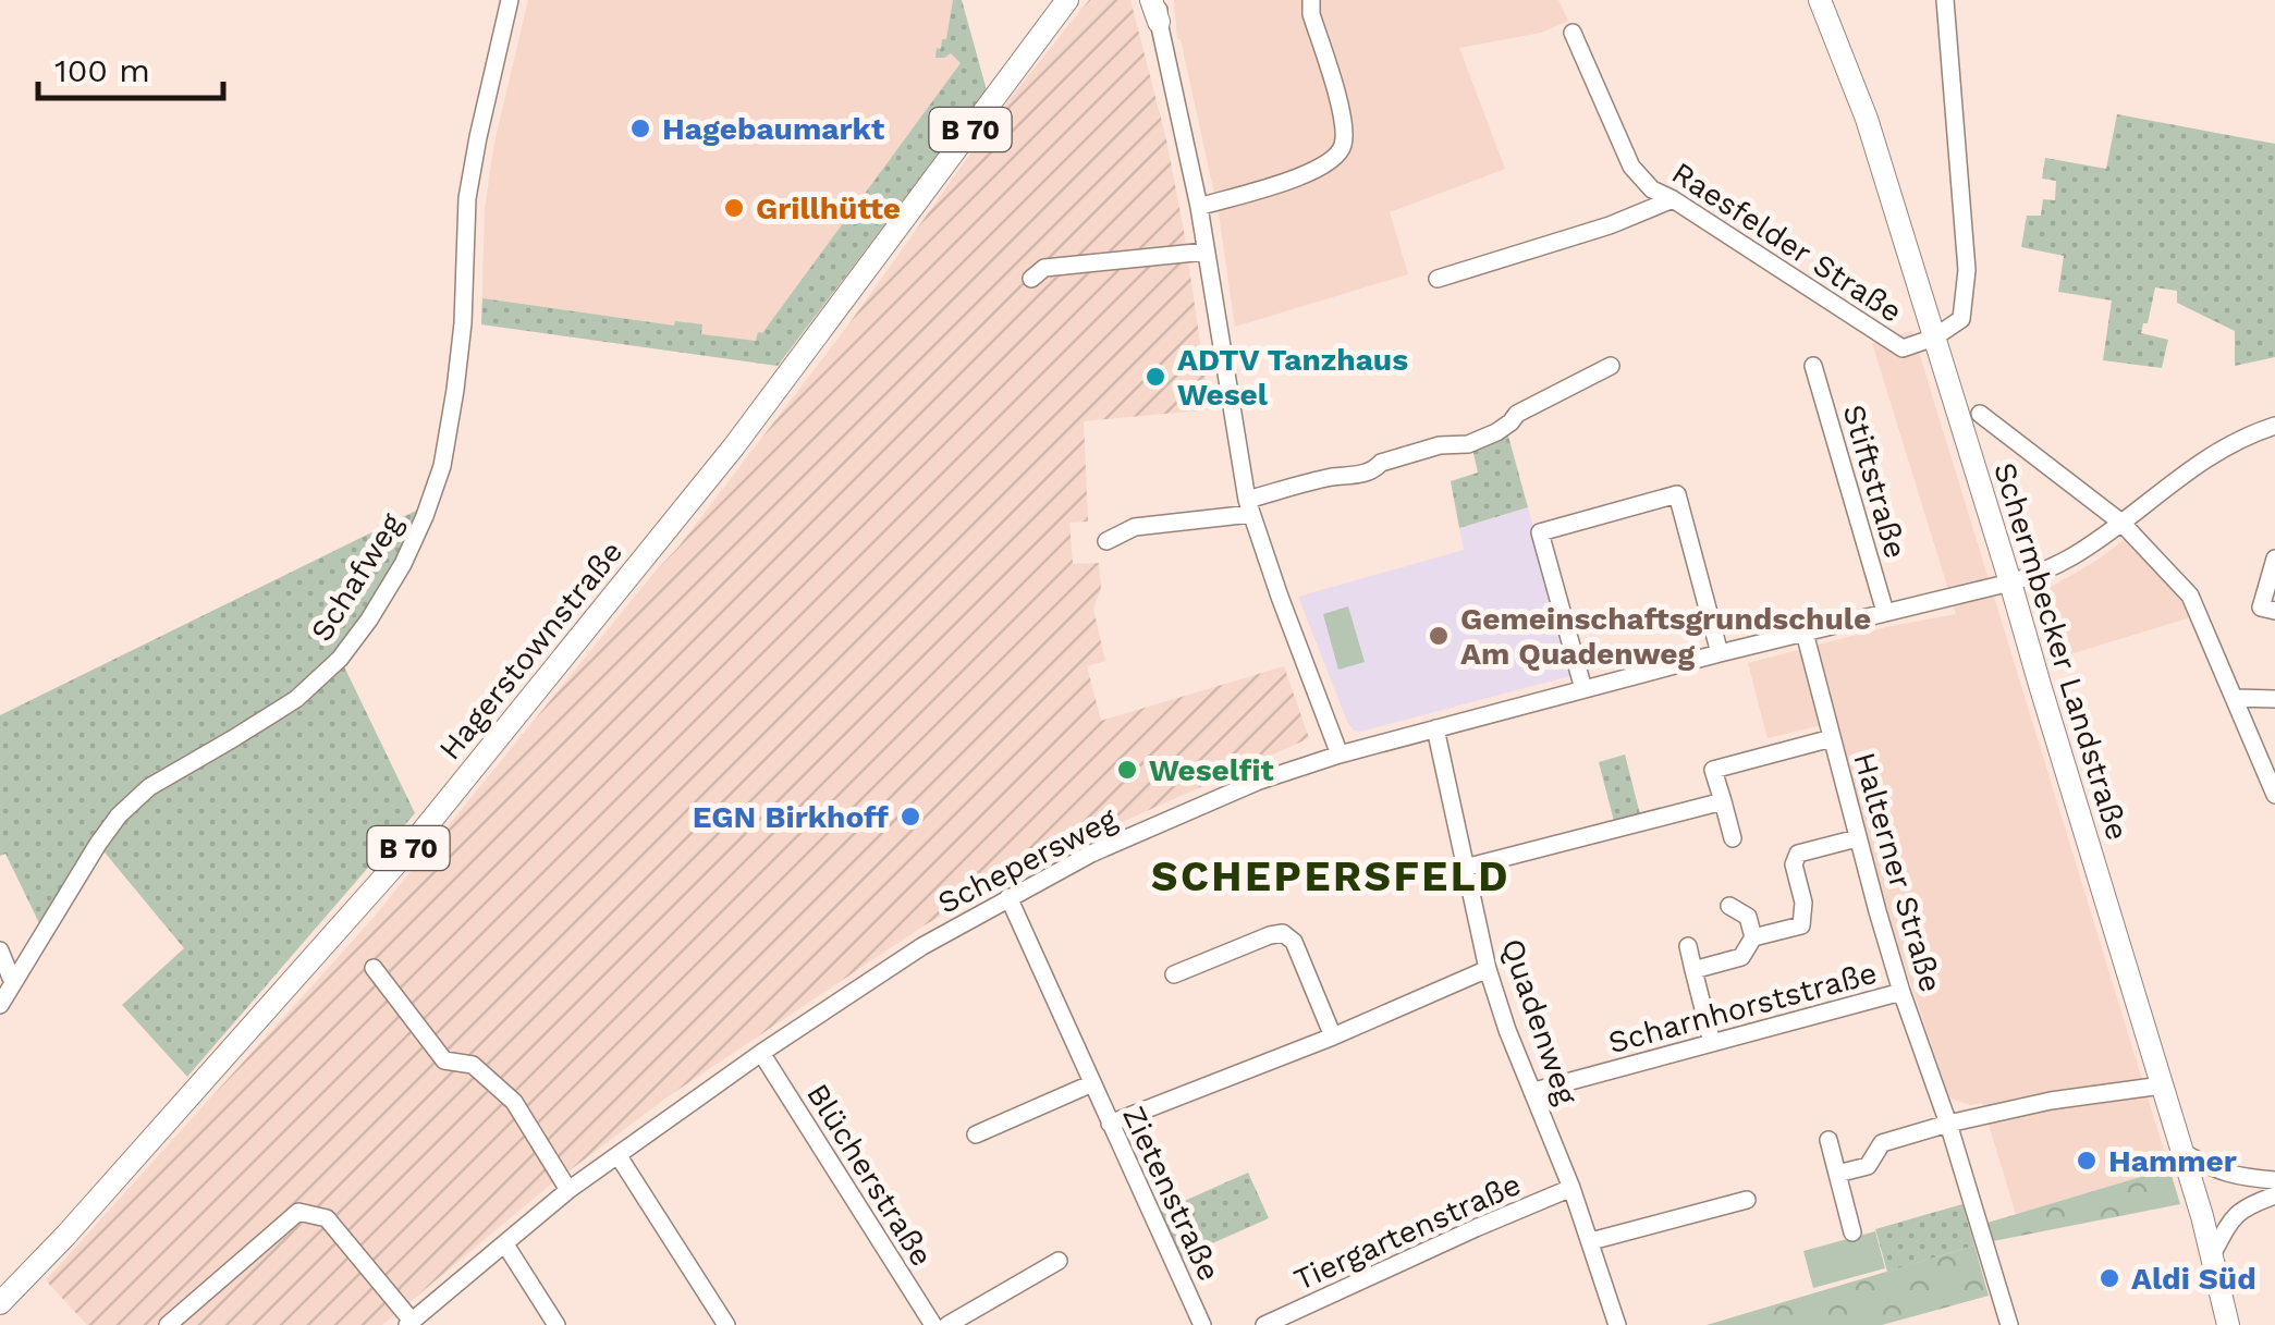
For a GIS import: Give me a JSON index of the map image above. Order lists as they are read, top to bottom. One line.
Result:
{"streets":{"main road":["B 70","Hagerstownstraße","Schermbecker Landstraße"],"street":["Raesfelder Straße","Stiftstraße","Schafweg","Schepersweg","Halterner Straße","Scharnhorststraße","Quadenweg","Blücherstraße","Zietenstraße","Tiergartenstraße"]},"crossings":[["Raesfelder Straße","Schermbecker Landstraße"],["Stiftstraße","Schepersweg"],["Schermbecker Landstraße","Schepersweg"],["Schepersweg","Halterner Straße"],["Schepersweg","Quadenweg"],["Schepersweg","Blücherstraße"],["Schepersweg","Zietenstraße"],["Halterner Straße","Scharnhorststraße"],["Scharnhorststraße","Quadenweg"],["Quadenweg","Tiergartenstraße"]],"districts":["SCHEPERSFELD"],"places":["Hagebaumarkt","Grillhütte","ADTV Tanzhaus Wesel","Gemeinschaftsgrundschule Am Quadenweg","Weselfit","EGN Birkhoff","Hammer","Aldi Süd"],"scale_bar":"100 m"}
